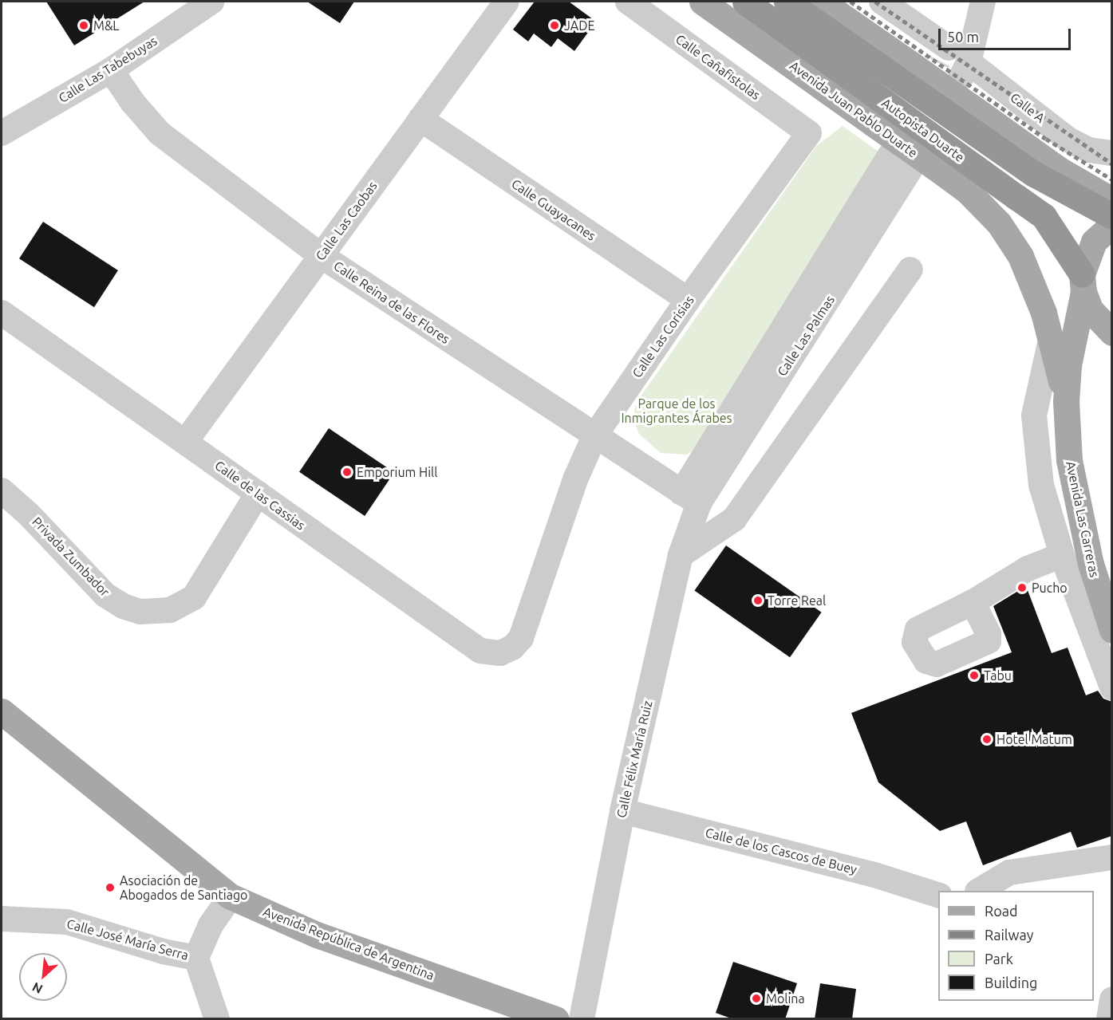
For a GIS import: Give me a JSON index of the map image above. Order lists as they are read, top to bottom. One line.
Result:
{"streets":{"highway":["Autopista Duarte"],"main road":["Avenida Juan Pablo Duarte","Avenida Las Carreras","Avenida República de Argentina"],"street":["Calle Cañafistolas","Calle Las Tabebuyas","Calle A","Calle Guayacanes","Calle Las Caobas","Calle Reina de las Flores","Calle Las Palmas","Calle Las Corisias","Calle de las Cassias","Privada Zumbador","Calle Félix María Ruiz","Calle de los Cascos de Buey","Calle José María Serra"]},"crossings":[["Calle Cañafistolas","Calle Las Corisias"],["Calle Las Tabebuyas","Calle Reina de las Flores"],["Avenida Juan Pablo Duarte","Calle Las Palmas"],["Avenida Juan Pablo Duarte","Avenida Las Carreras"],["Autopista Duarte","Avenida Las Carreras"],["Calle Guayacanes","Calle Las Caobas"],["Calle Guayacanes","Calle Las Corisias"],["Calle Las Caobas","Calle Reina de las Flores"],["Calle Las Caobas","Calle de las Cassias"],["Calle Reina de las Flores","Calle Las Palmas"],["Calle Reina de las Flores","Calle Las Corisias"],["Calle Reina de las Flores","Calle Félix María Ruiz"],["Calle Las Palmas","Calle Félix María Ruiz"],["Calle Las Corisias","Calle de las Cassias"],["Calle de las Cassias","Privada Zumbador"],["Calle Félix María Ruiz","Calle de los Cascos de Buey"]],"parks":["Parque de los Inmigrantes Árabes"],"places":["M&L","JADE","Emporium Hill","Pucho","Torre Real","Tabu","Hotel Matum","Asociación de Abogados de Santiago","Molina"],"legend":["Road","Railway","Park","Building"],"scale_bar":"50 m","north":"bottom left"}
